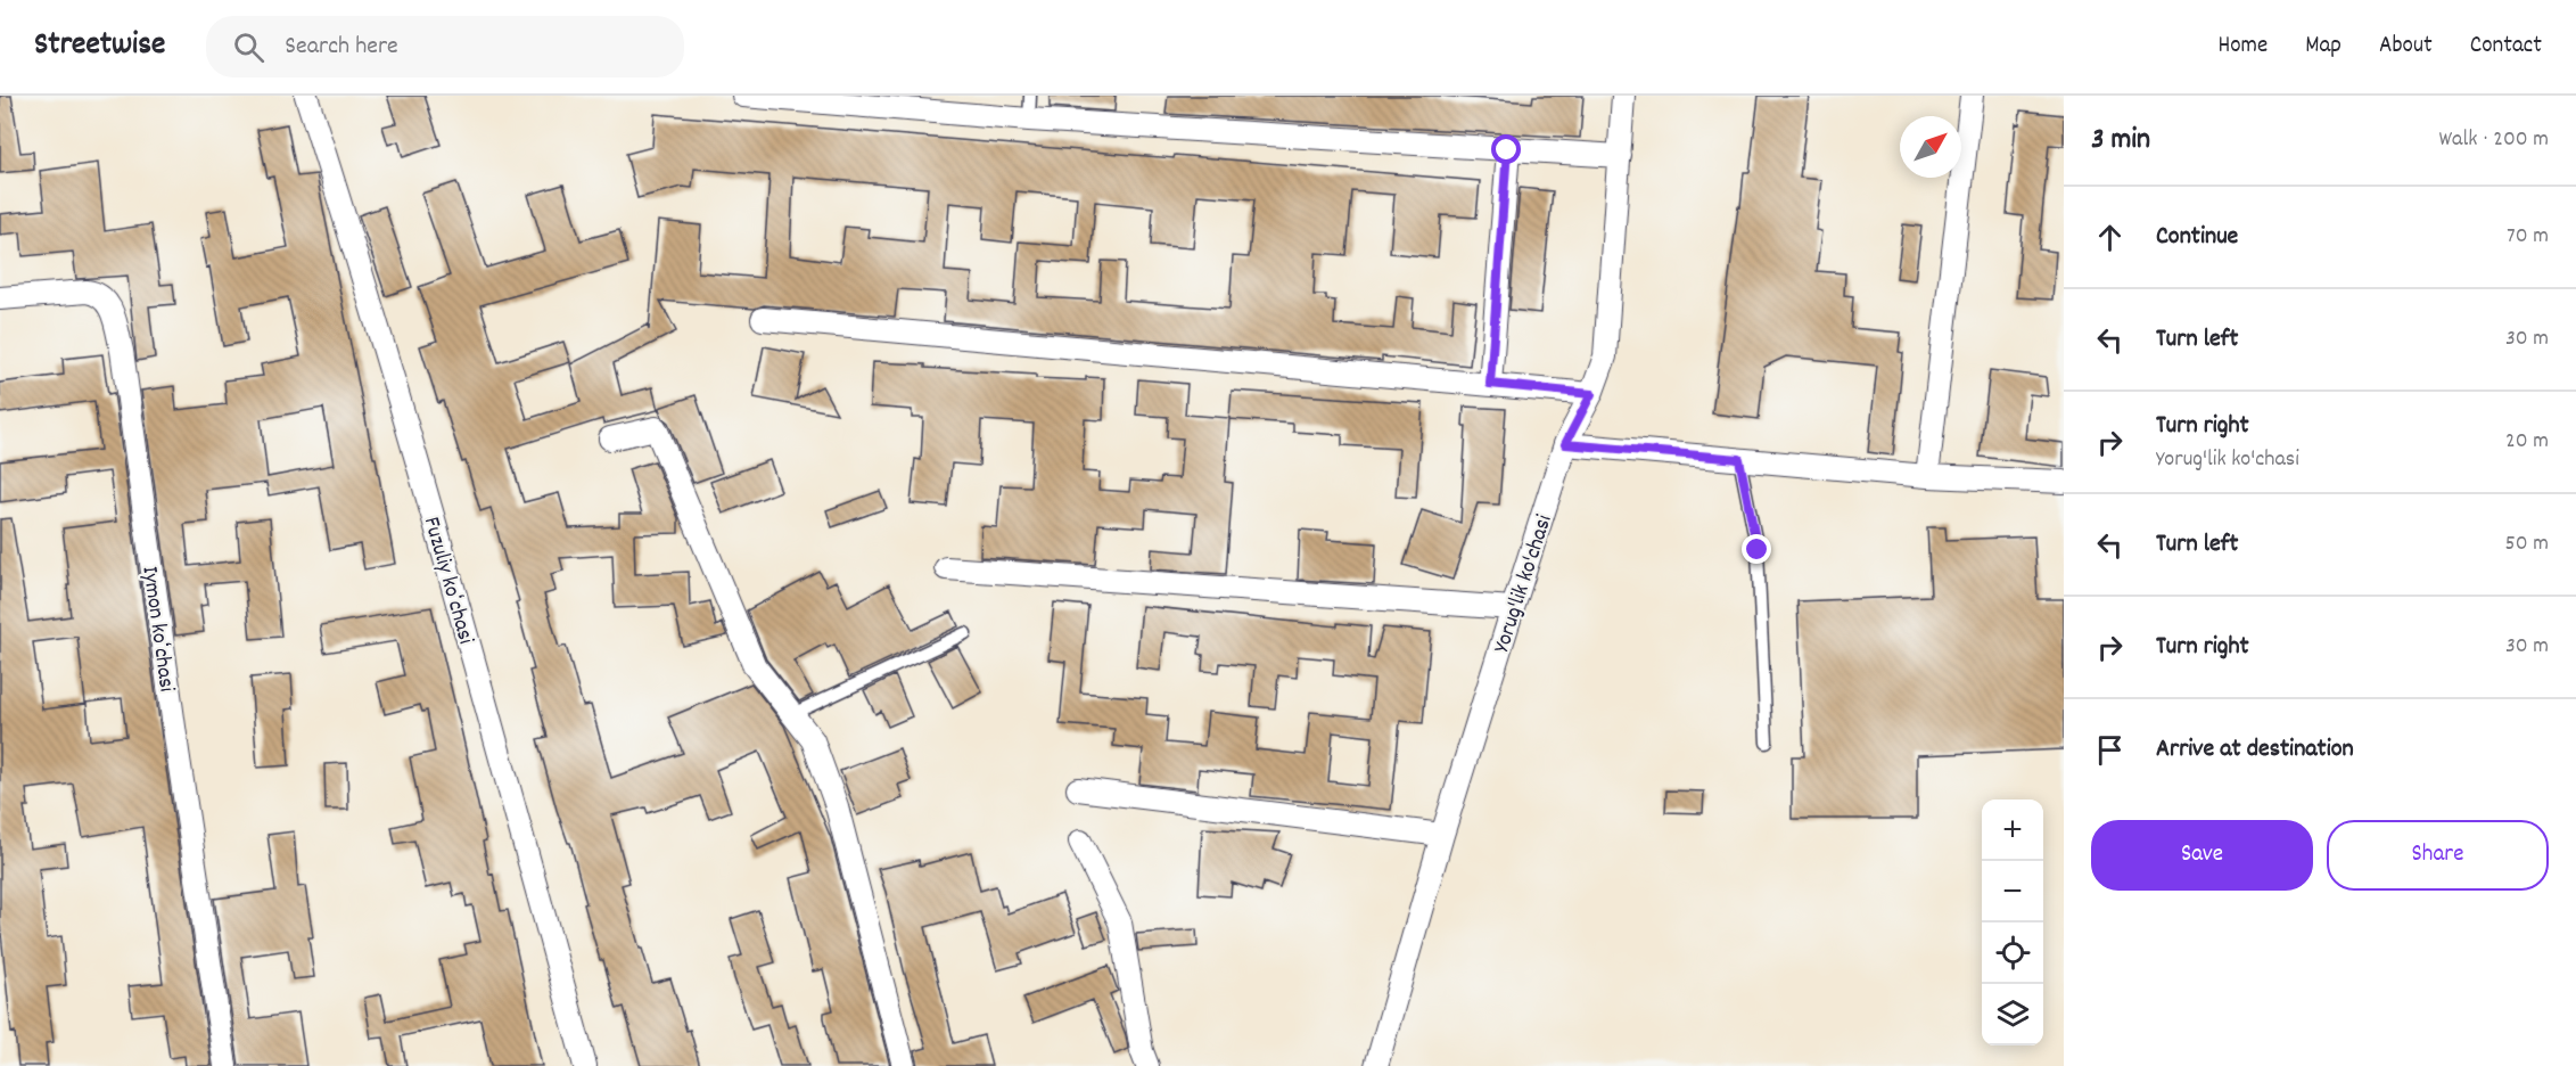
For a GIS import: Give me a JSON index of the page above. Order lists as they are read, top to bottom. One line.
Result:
{"streets":{"street":["Fuzuliy koʻchasi","Yorug'lik ko'chasi","Iymon koʻchasi"]},"north":"top right","page":{"header":"Streetwise","search":"Search here","nav":["Home","Map","About","Contact"],"heading":["3 min","Walk · 200 m"],"list":[["Continue","70 m"],["Turn left","30 m"],["Turn right","Yorug'lik ko'chasi","20 m"],["Turn left","50 m"],["Turn right","30 m"],"Arrive at destination"],"map_buttons":["+","−"],"buttons":["Save","Share"]}}
